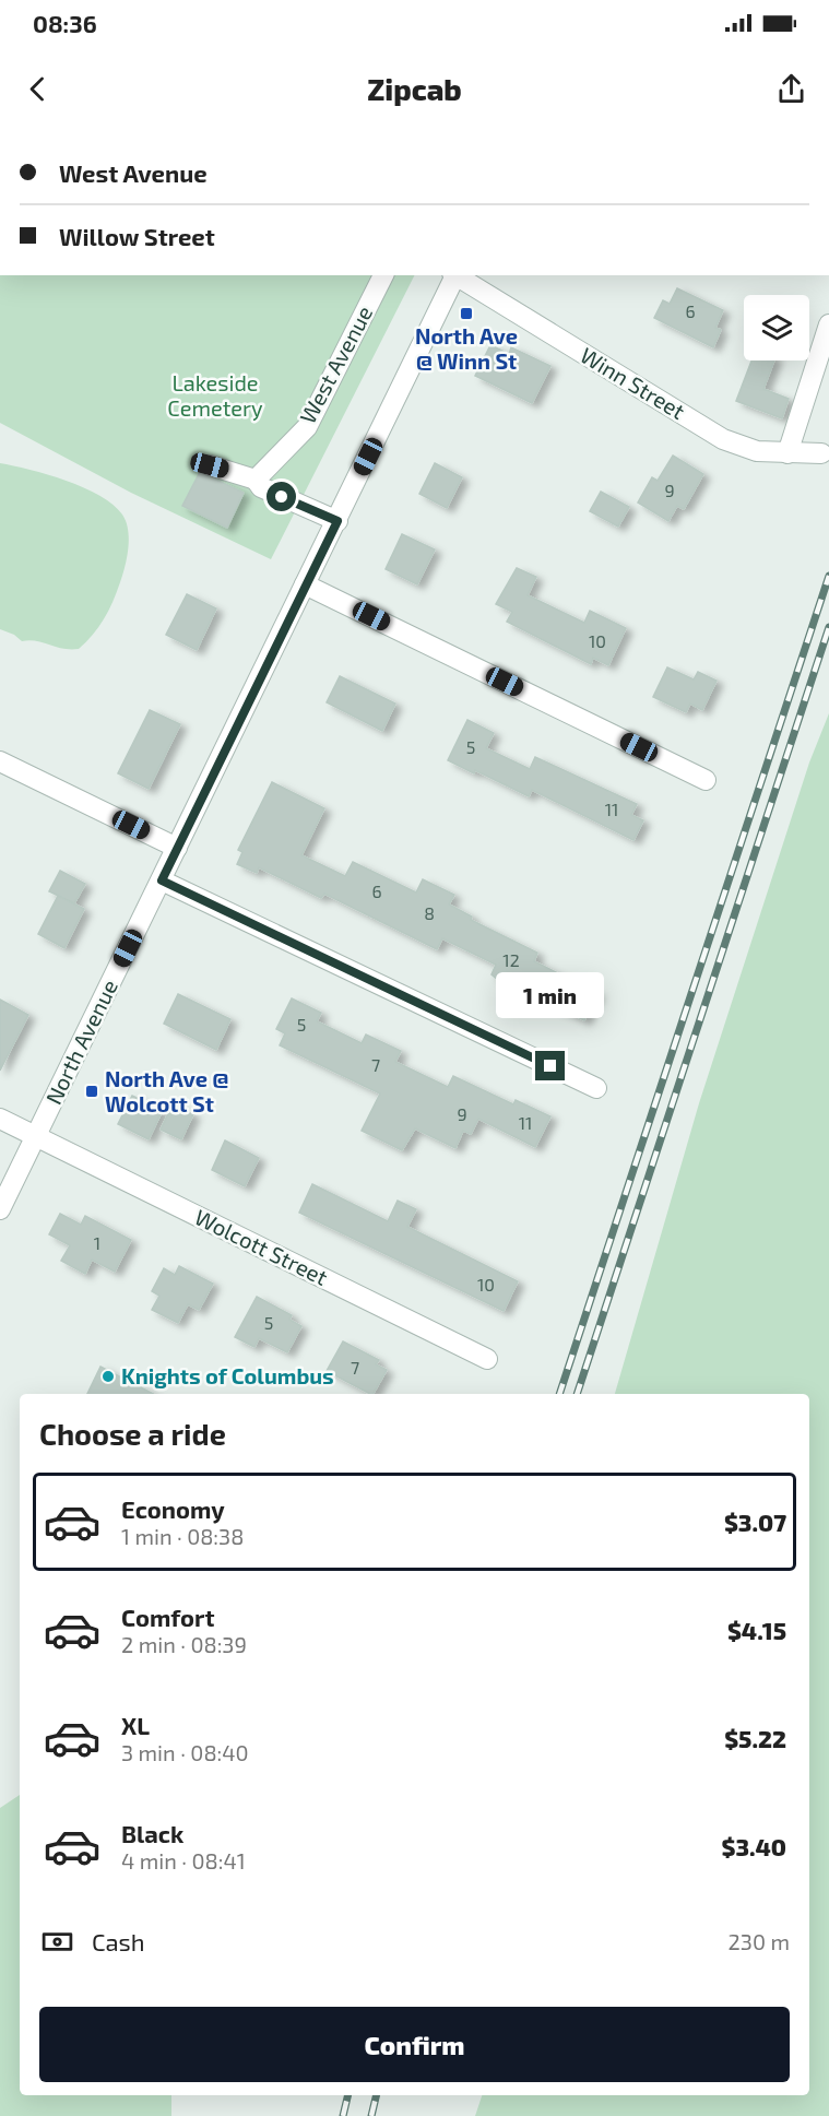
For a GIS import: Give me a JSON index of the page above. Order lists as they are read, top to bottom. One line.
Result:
{"streets":{"street":["West Avenue","Winn Street","North Avenue","Wolcott Street"]},"crossings":[["North Avenue","Wolcott Street"]],"parks":["Lakeside Cemetery"],"places":{"transit":["North Ave @ Winn St","North Ave @ Wolcott St"],"other":["Knights of Columbus"]},"house_numbers":["6","9","10","5","11","6","8","12","5","7","9","11","1","10","5","7"],"page":{"status":"08:36","header":"Zipcab","banner":["West Avenue","Willow Street"],"bubble":"1 min","heading":"Choose a ride","list":[{"name":"Economy","note":"1 min · 08:38","value":"$3.07"},{"name":"Comfort","note":"2 min · 08:39","value":"$4.15"},{"name":"XL","note":"3 min · 08:40","value":"$5.22"},{"name":"Black","note":"4 min · 08:41","value":"$3.40"}],"pay":["Cash","230 m"],"buttons":"Confirm"}}
